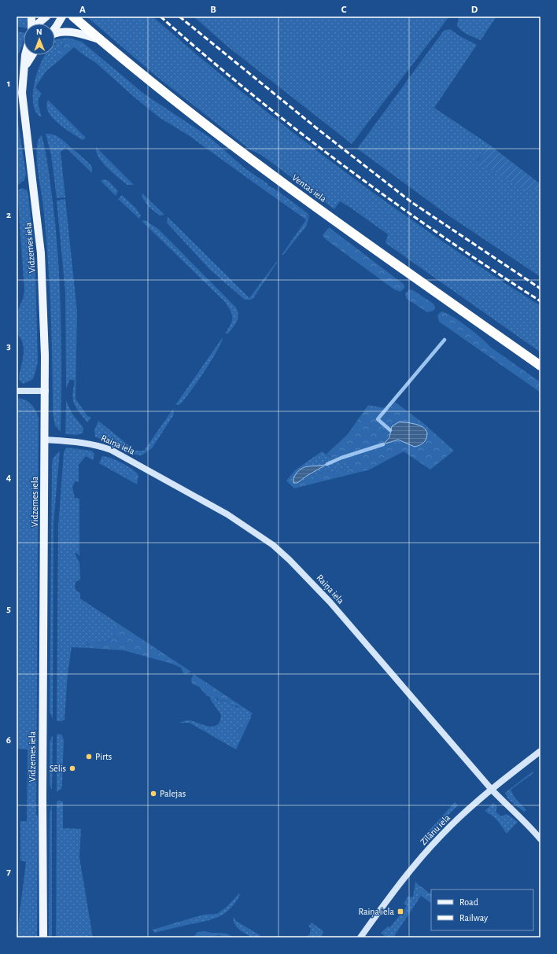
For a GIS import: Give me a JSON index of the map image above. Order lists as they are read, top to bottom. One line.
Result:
{"streets":{"highway":["Ventas iela"],"main road":["Vidzemes iela"],"street":["Raiņa iela","Zīlānu iela"]},"crossings":[["Vidzemes iela","Raiņa iela"],["Raiņa iela","Zīlānu iela"]],"places":{"other":["Pirts","Sēlis","Palejas"],"transit":["Raiņa iela"]},"legend":["Road","Railway"],"north":"top","grid":{"columns":["A","B","C","D"],"rows":["1","2","3","4","5","6","7"]}}
